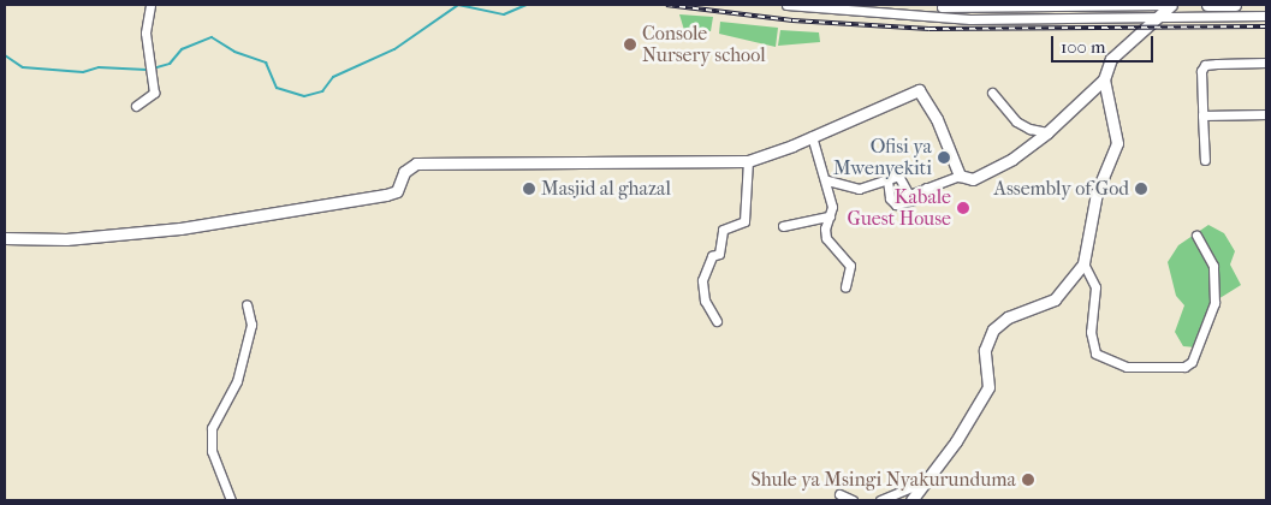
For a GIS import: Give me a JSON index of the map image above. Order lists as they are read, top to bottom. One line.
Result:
{"places":["Console Nursery school","Ofisi ya Mwenyekiti","Masjid al ghazal","Assembly of God","Kabale Guest House","Shule ya Msingi Nyakurunduma"],"scale_bar":"100 m"}
